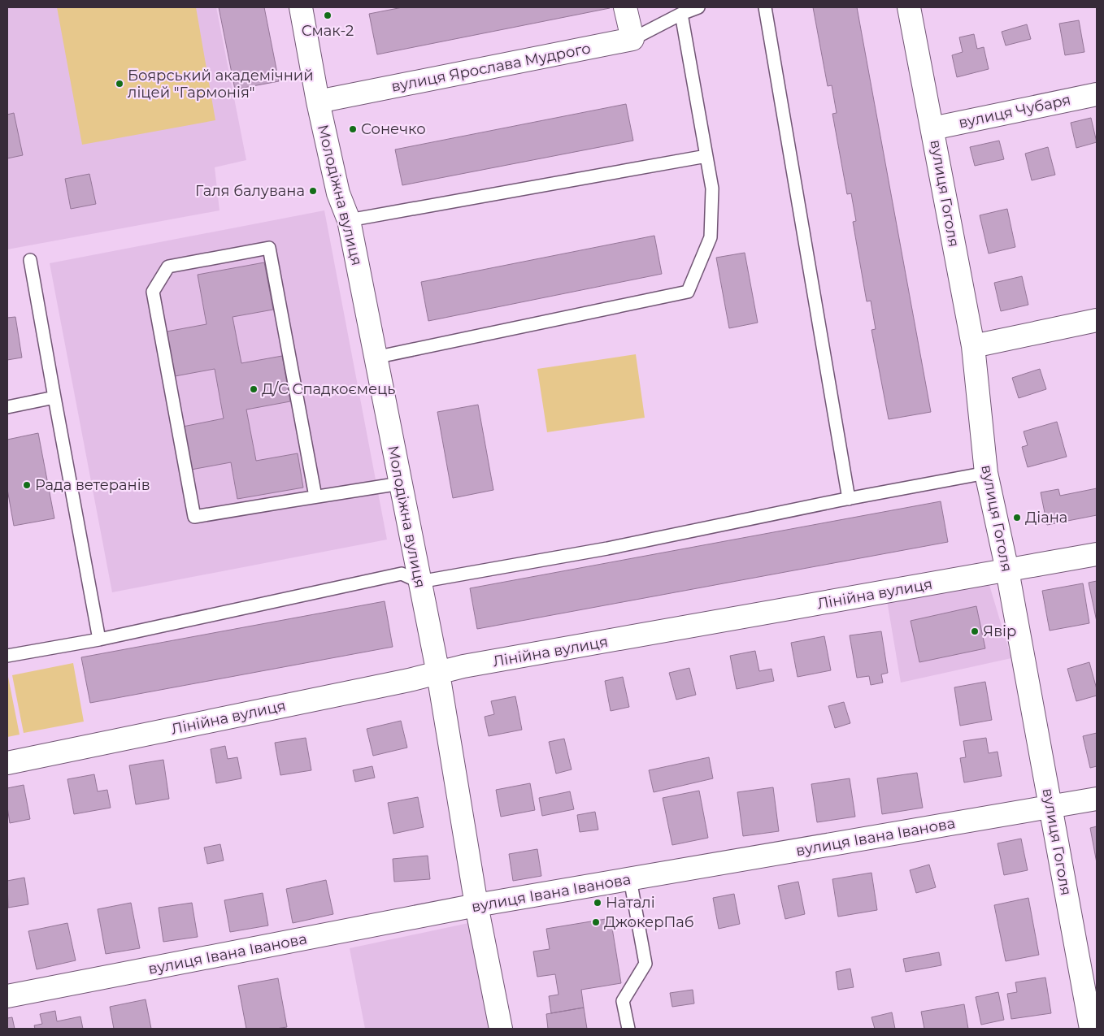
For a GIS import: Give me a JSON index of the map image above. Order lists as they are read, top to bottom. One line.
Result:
{"streets":{"street":["вулиця Ярослава Мудрого","вулиця Чубаря","вулиця Гоголя","Молодіжна вулиця","Лінійна вулиця","вулиця Івана Іванова"]},"crossings":[["вулиця Ярослава Мудрого","Молодіжна вулиця"],["вулиця Чубаря","вулиця Гоголя"],["вулиця Гоголя","Лінійна вулиця"],["вулиця Гоголя","вулиця Івана Іванова"],["Молодіжна вулиця","Лінійна вулиця"],["Молодіжна вулиця","вулиця Івана Іванова"]],"places":["Смак-2","Боярський академічний ліцей \"Гармонія\"","Сонечко","Галя балувана","Д/С Спадкоємець","Рада ветеранів","Діана","Явір","Наталі","ДжокерПаб"]}
